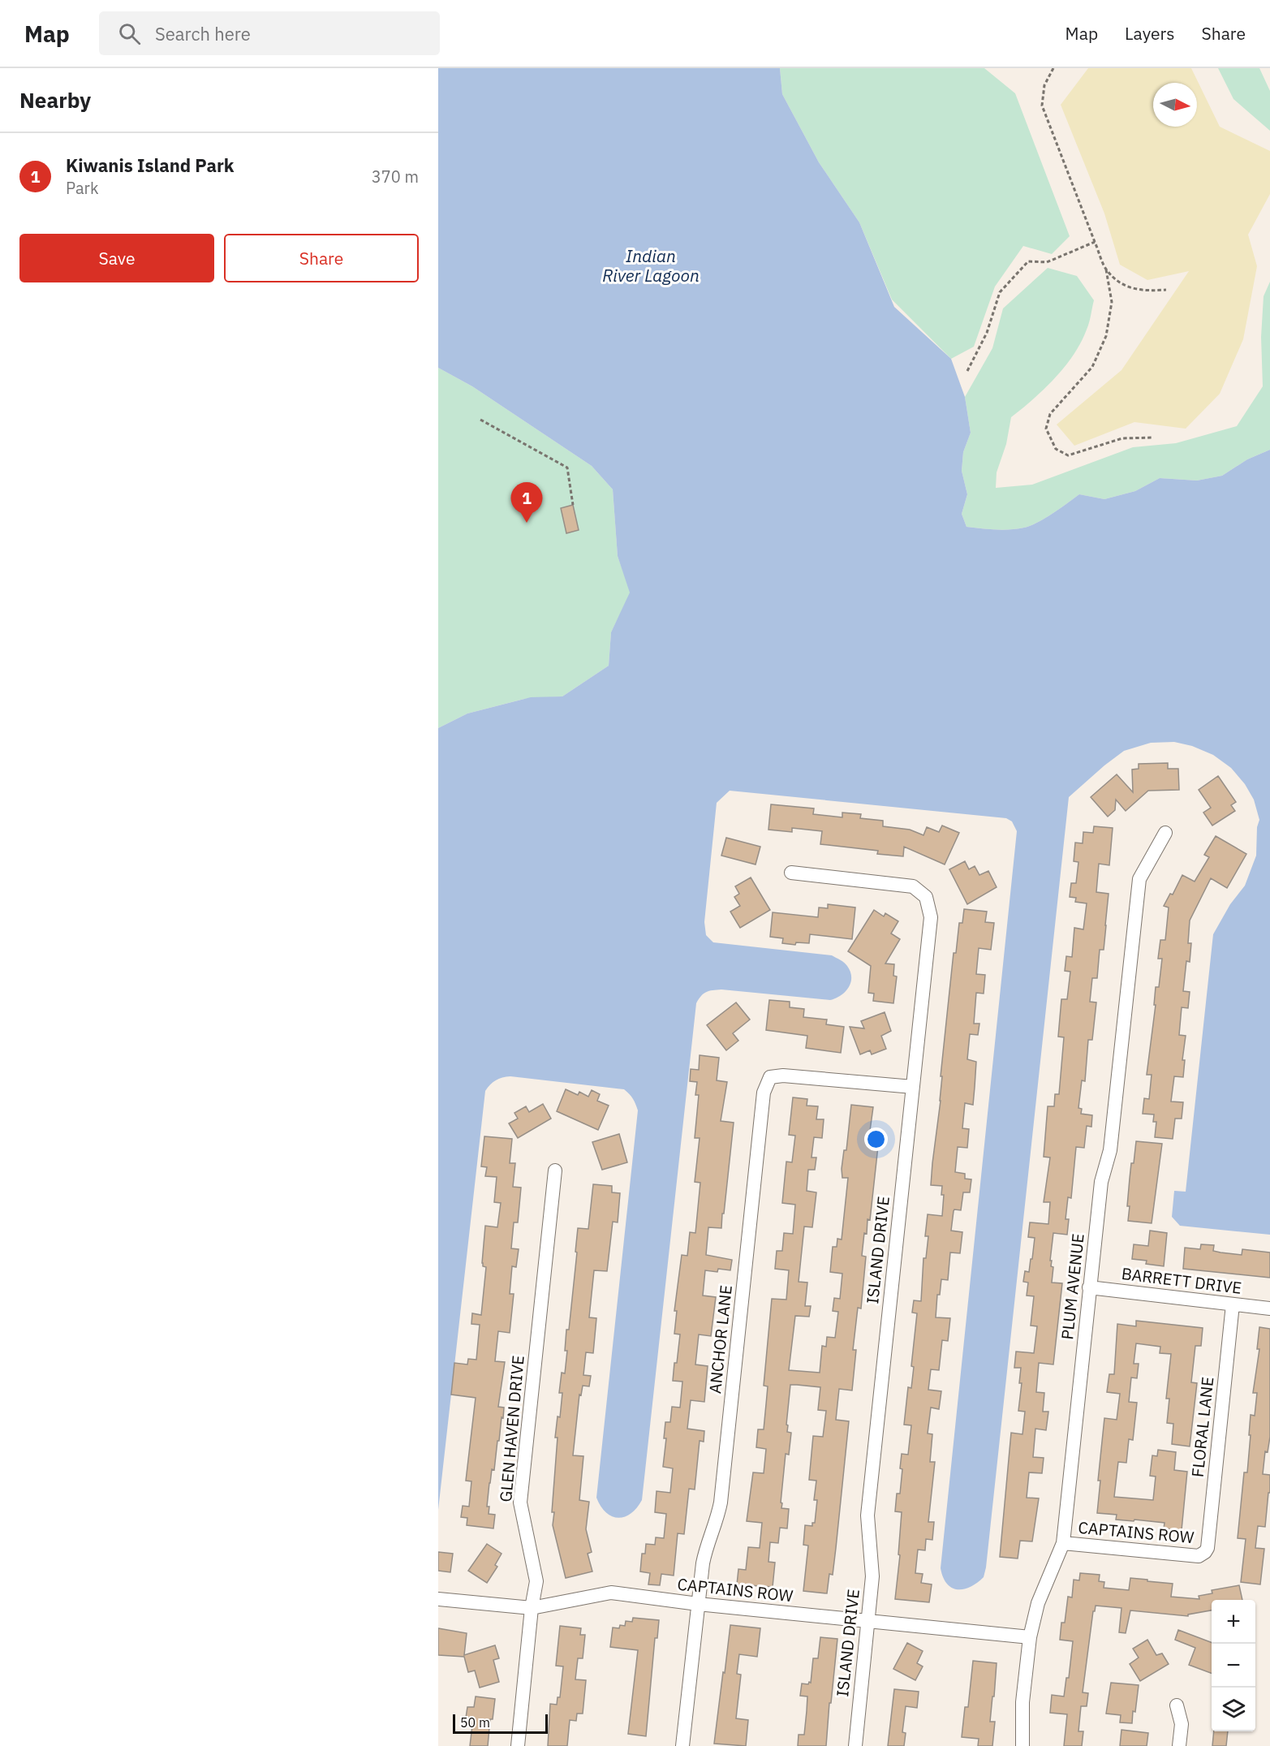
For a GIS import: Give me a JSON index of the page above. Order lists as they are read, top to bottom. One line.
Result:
{"streets":{"street":["ISLAND DRIVE","BARRETT DRIVE","PLUM AVENUE","ANCHOR LANE","FLORAL LANE","GLEN HAVEN DRIVE","CAPTAINS ROW"]},"crossings":[["ISLAND DRIVE","ANCHOR LANE"],["ISLAND DRIVE","CAPTAINS ROW"],["BARRETT DRIVE","PLUM AVENUE"],["BARRETT DRIVE","FLORAL LANE"],["PLUM AVENUE","CAPTAINS ROW"],["ANCHOR LANE","CAPTAINS ROW"],["FLORAL LANE","CAPTAINS ROW"],["GLEN HAVEN DRIVE","CAPTAINS ROW"]],"water":["Indian River Lagoon"],"scale_bar":"50 m","north":"right","page":{"header":"Map","search":"Search here","nav":["Map","Layers","Share"],"heading":"Nearby","list":[{"mark":"1","name":"Kiwanis Island Park","note":"Park","value":"370 m"}],"buttons":["Save","Share"],"pins":"1","map_buttons":["+","−"],"scale":"50 m"}}
